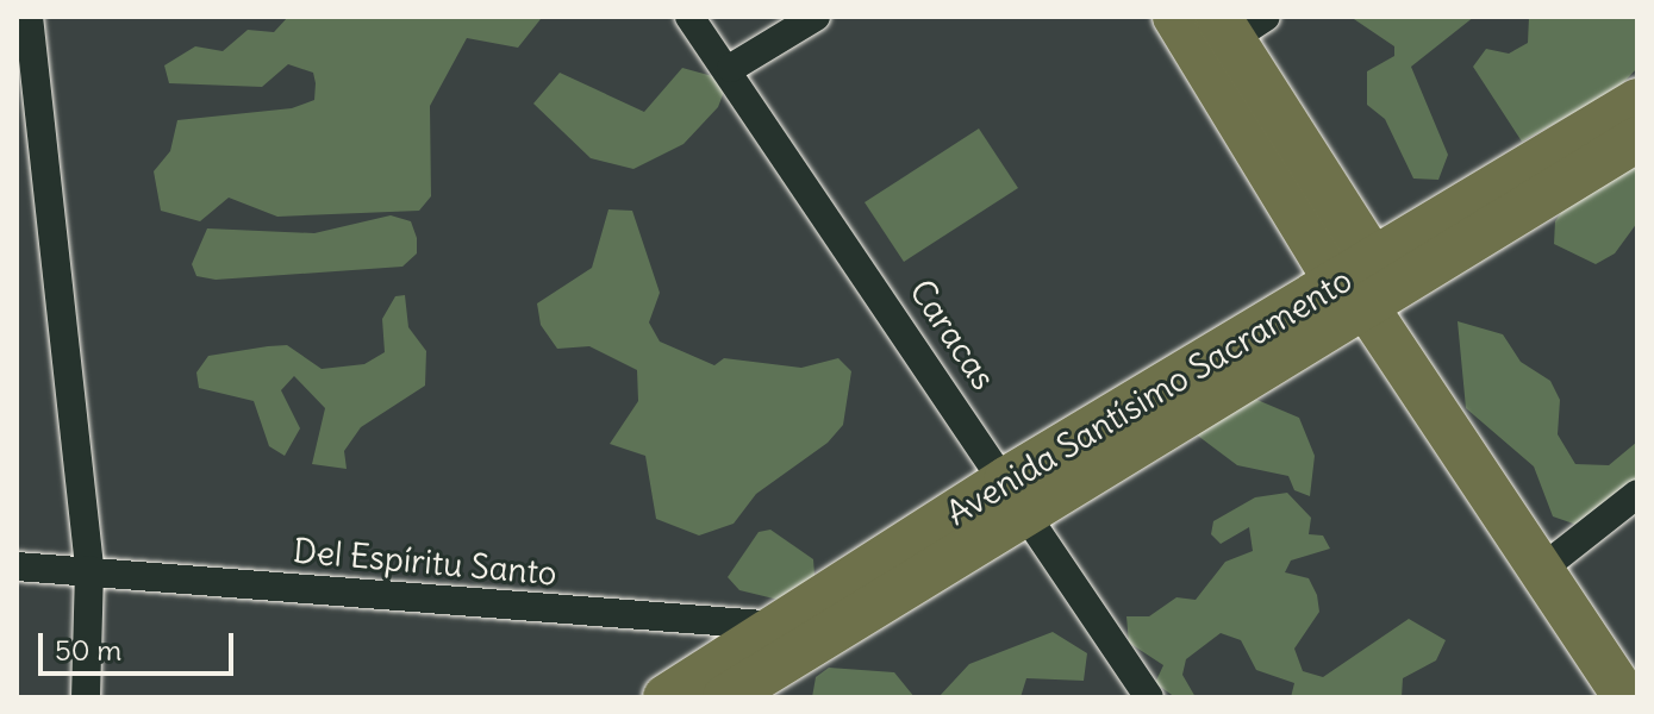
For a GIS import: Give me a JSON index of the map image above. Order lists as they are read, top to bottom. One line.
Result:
{"streets":{"main road":["Avenida Santísimo Sacramento"],"street":["Caracas","Del Espíritu Santo"]},"crossings":[["Caracas","Avenida Santísimo Sacramento"],["Avenida Santísimo Sacramento","Del Espíritu Santo"]],"scale_bar":"50 m"}
